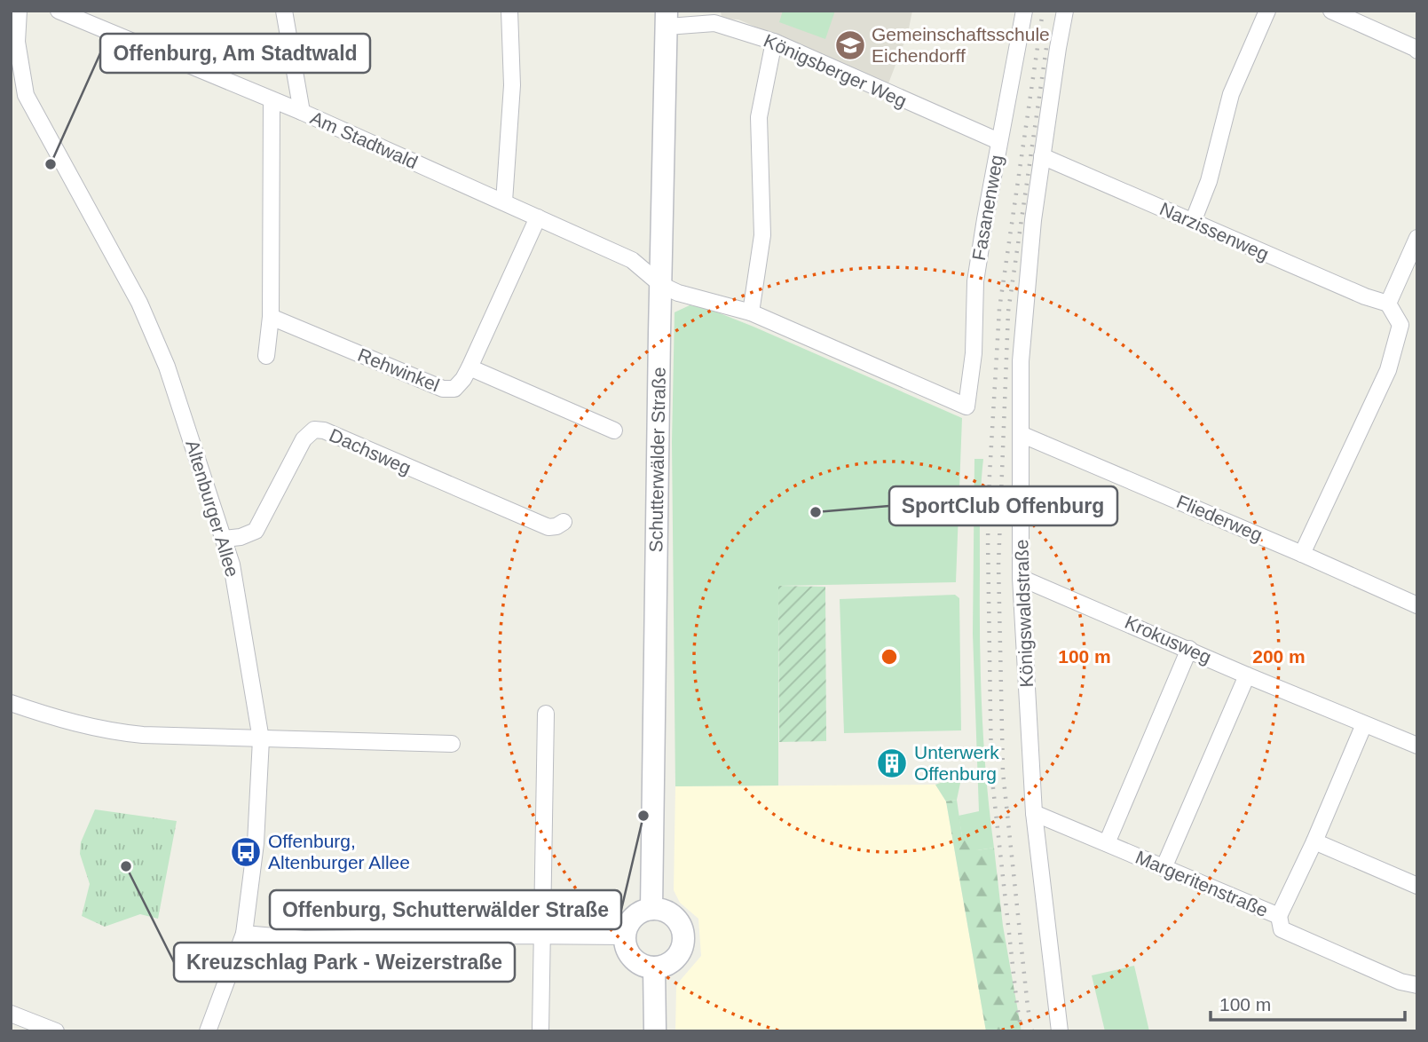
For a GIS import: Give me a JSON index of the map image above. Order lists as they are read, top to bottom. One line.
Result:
{"streets":{"main road":["Schutterwälder Straße"],"street":["Königsberger Weg","Am Stadtwald","Fasanenweg","Narzissenweg","Rehwinkel","Dachsweg","Altenburger Allee","Fliederweg","Königswaldstraße","Krokusweg","Margeritenstraße"]},"crossings":[["Königsberger Weg","Fasanenweg"],["Königsberger Weg","Schutterwälder Straße"],["Am Stadtwald","Fasanenweg"],["Am Stadtwald","Rehwinkel"],["Am Stadtwald","Schutterwälder Straße"],["Narzissenweg","Königswaldstraße"],["Dachsweg","Altenburger Allee"],["Fliederweg","Königswaldstraße"],["Königswaldstraße","Krokusweg"],["Königswaldstraße","Margeritenstraße"],["Krokusweg","Margeritenstraße"]],"places":{"school or university":["Gemeinschaftsschule Eichendorff"],"other":["Offenburg, Am Stadtwald","SportClub Offenburg","Offenburg, Schutterwälder Straße","Kreuzschlag Park - Weizerstraße"],"building":["Unterwerk Offenburg"],"bus stop":["Offenburg, Altenburger Allee"]},"scale_bar":"100 m","rings":["100 m","200 m"]}
